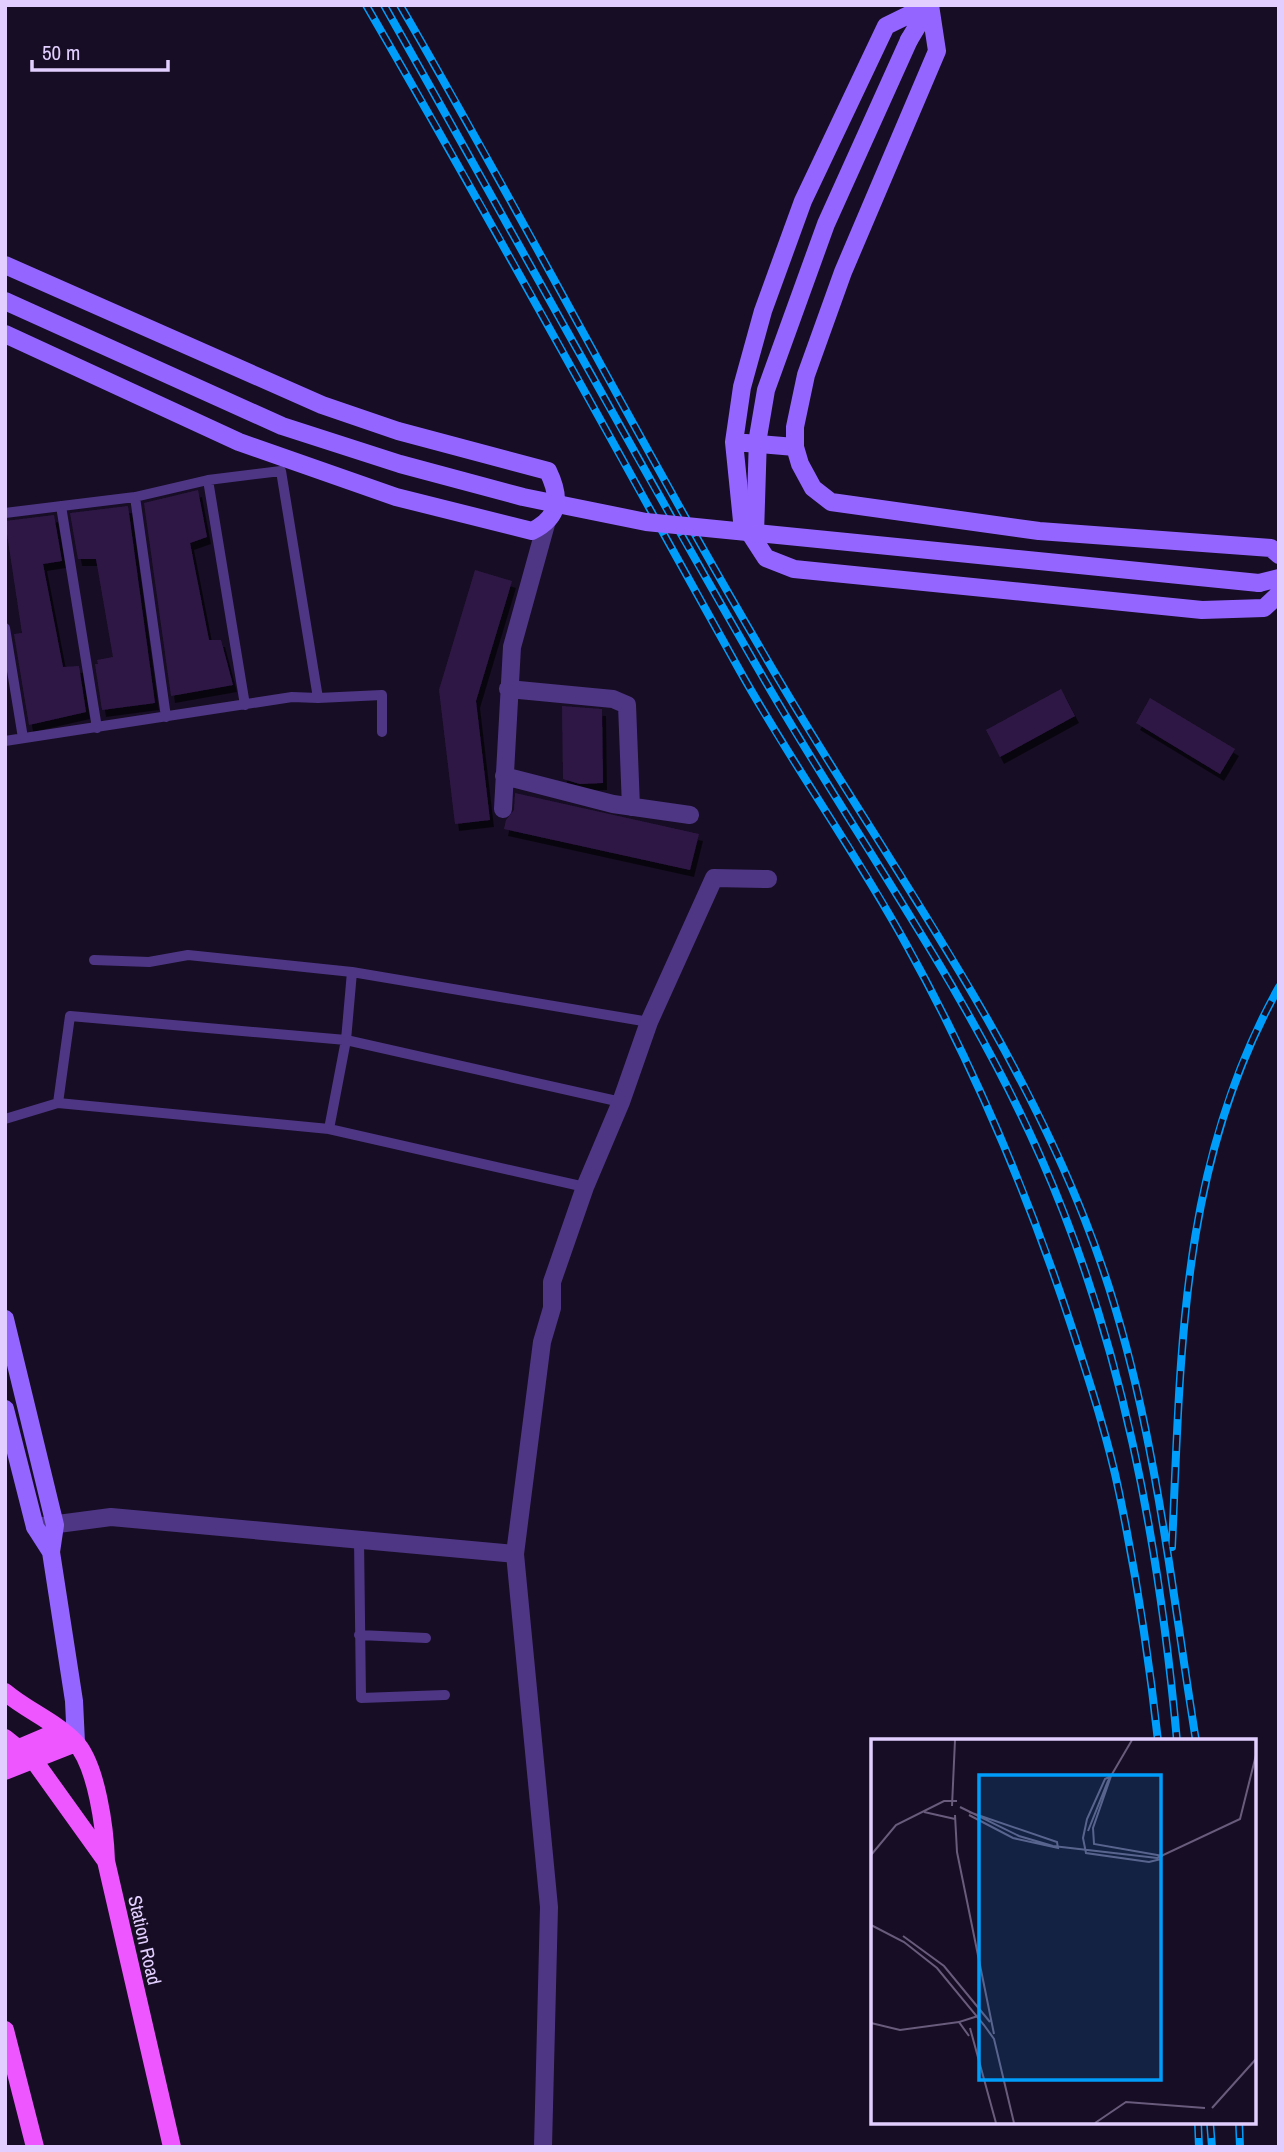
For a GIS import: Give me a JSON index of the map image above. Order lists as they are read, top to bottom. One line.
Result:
{"streets":{"main road":["Station Road"]},"scale_bar":"50 m"}
